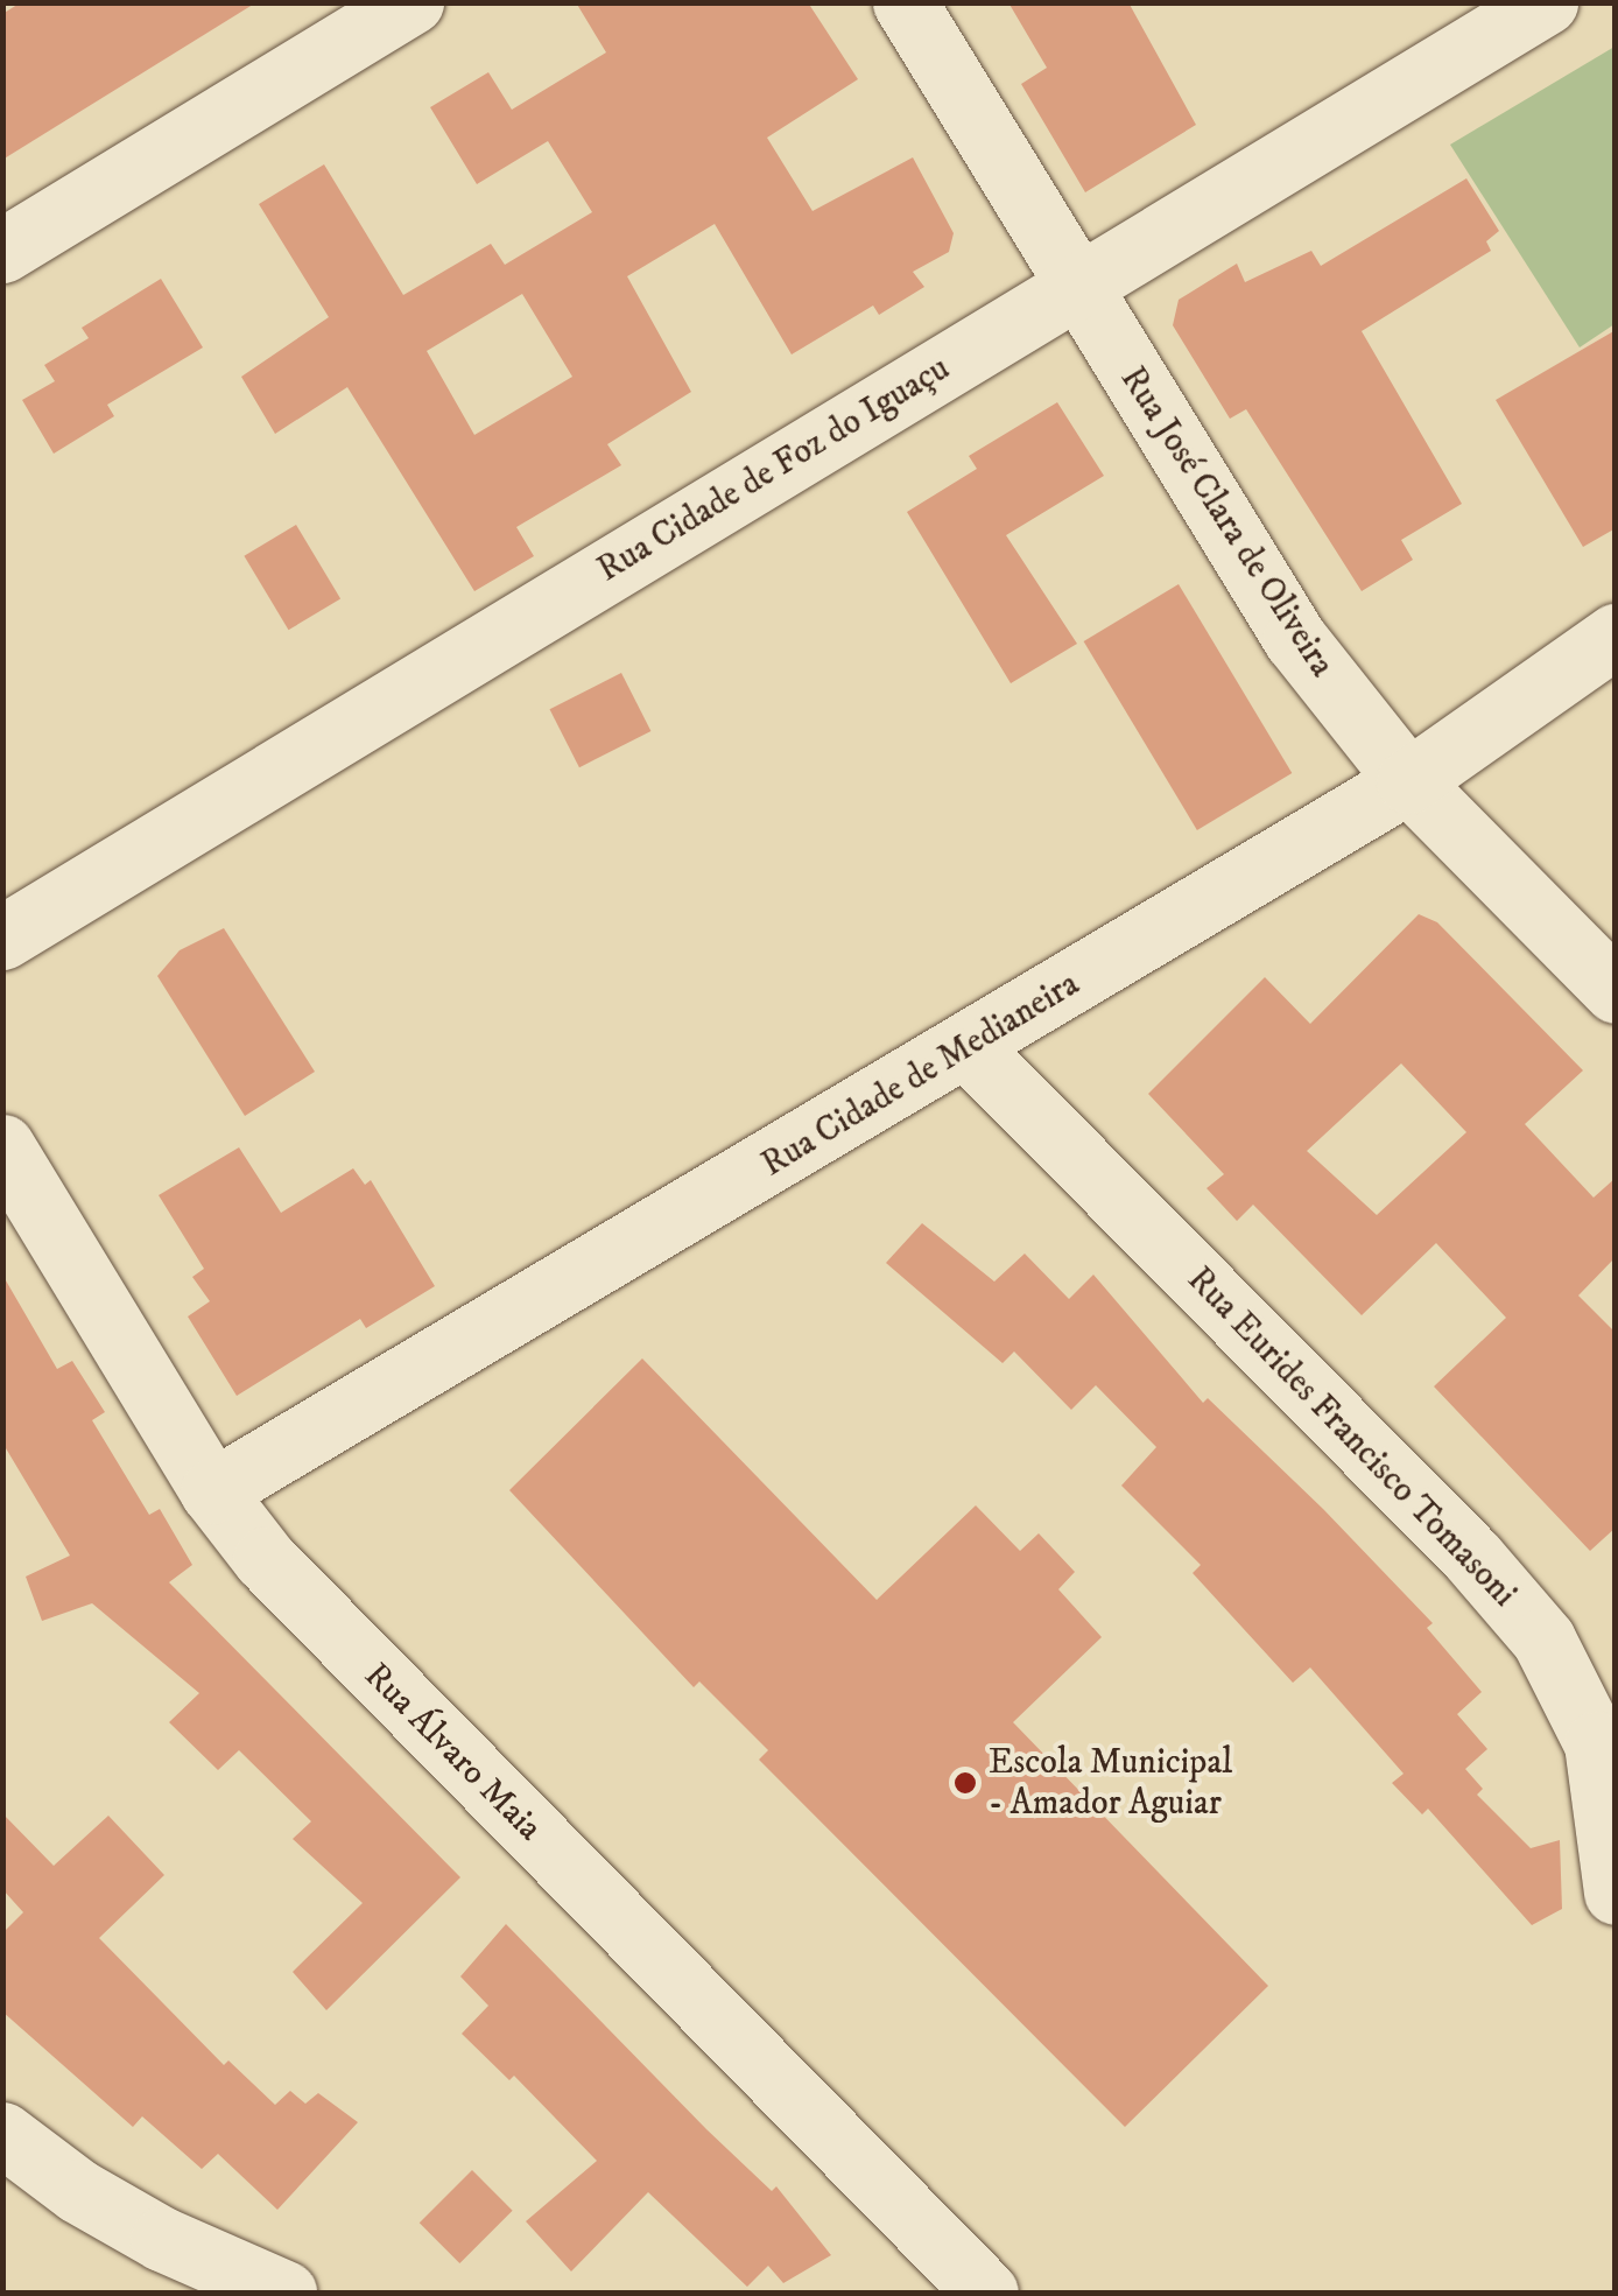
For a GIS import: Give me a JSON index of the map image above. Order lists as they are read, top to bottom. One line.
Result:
{"streets":{"street":["Rua Cidade de Foz do Iguaçu","Rua José Clara de Oliveira","Rua Cidade de Medianeira","Rua Eurides Francisco Tomasoni","Rua Álvaro Maia"]},"crossings":[["Rua Cidade de Foz do Iguaçu","Rua José Clara de Oliveira"],["Rua José Clara de Oliveira","Rua Cidade de Medianeira"],["Rua Cidade de Medianeira","Rua Eurides Francisco Tomasoni"],["Rua Cidade de Medianeira","Rua Álvaro Maia"]],"places":["Escola Municipal - Amador Aguiar"]}
